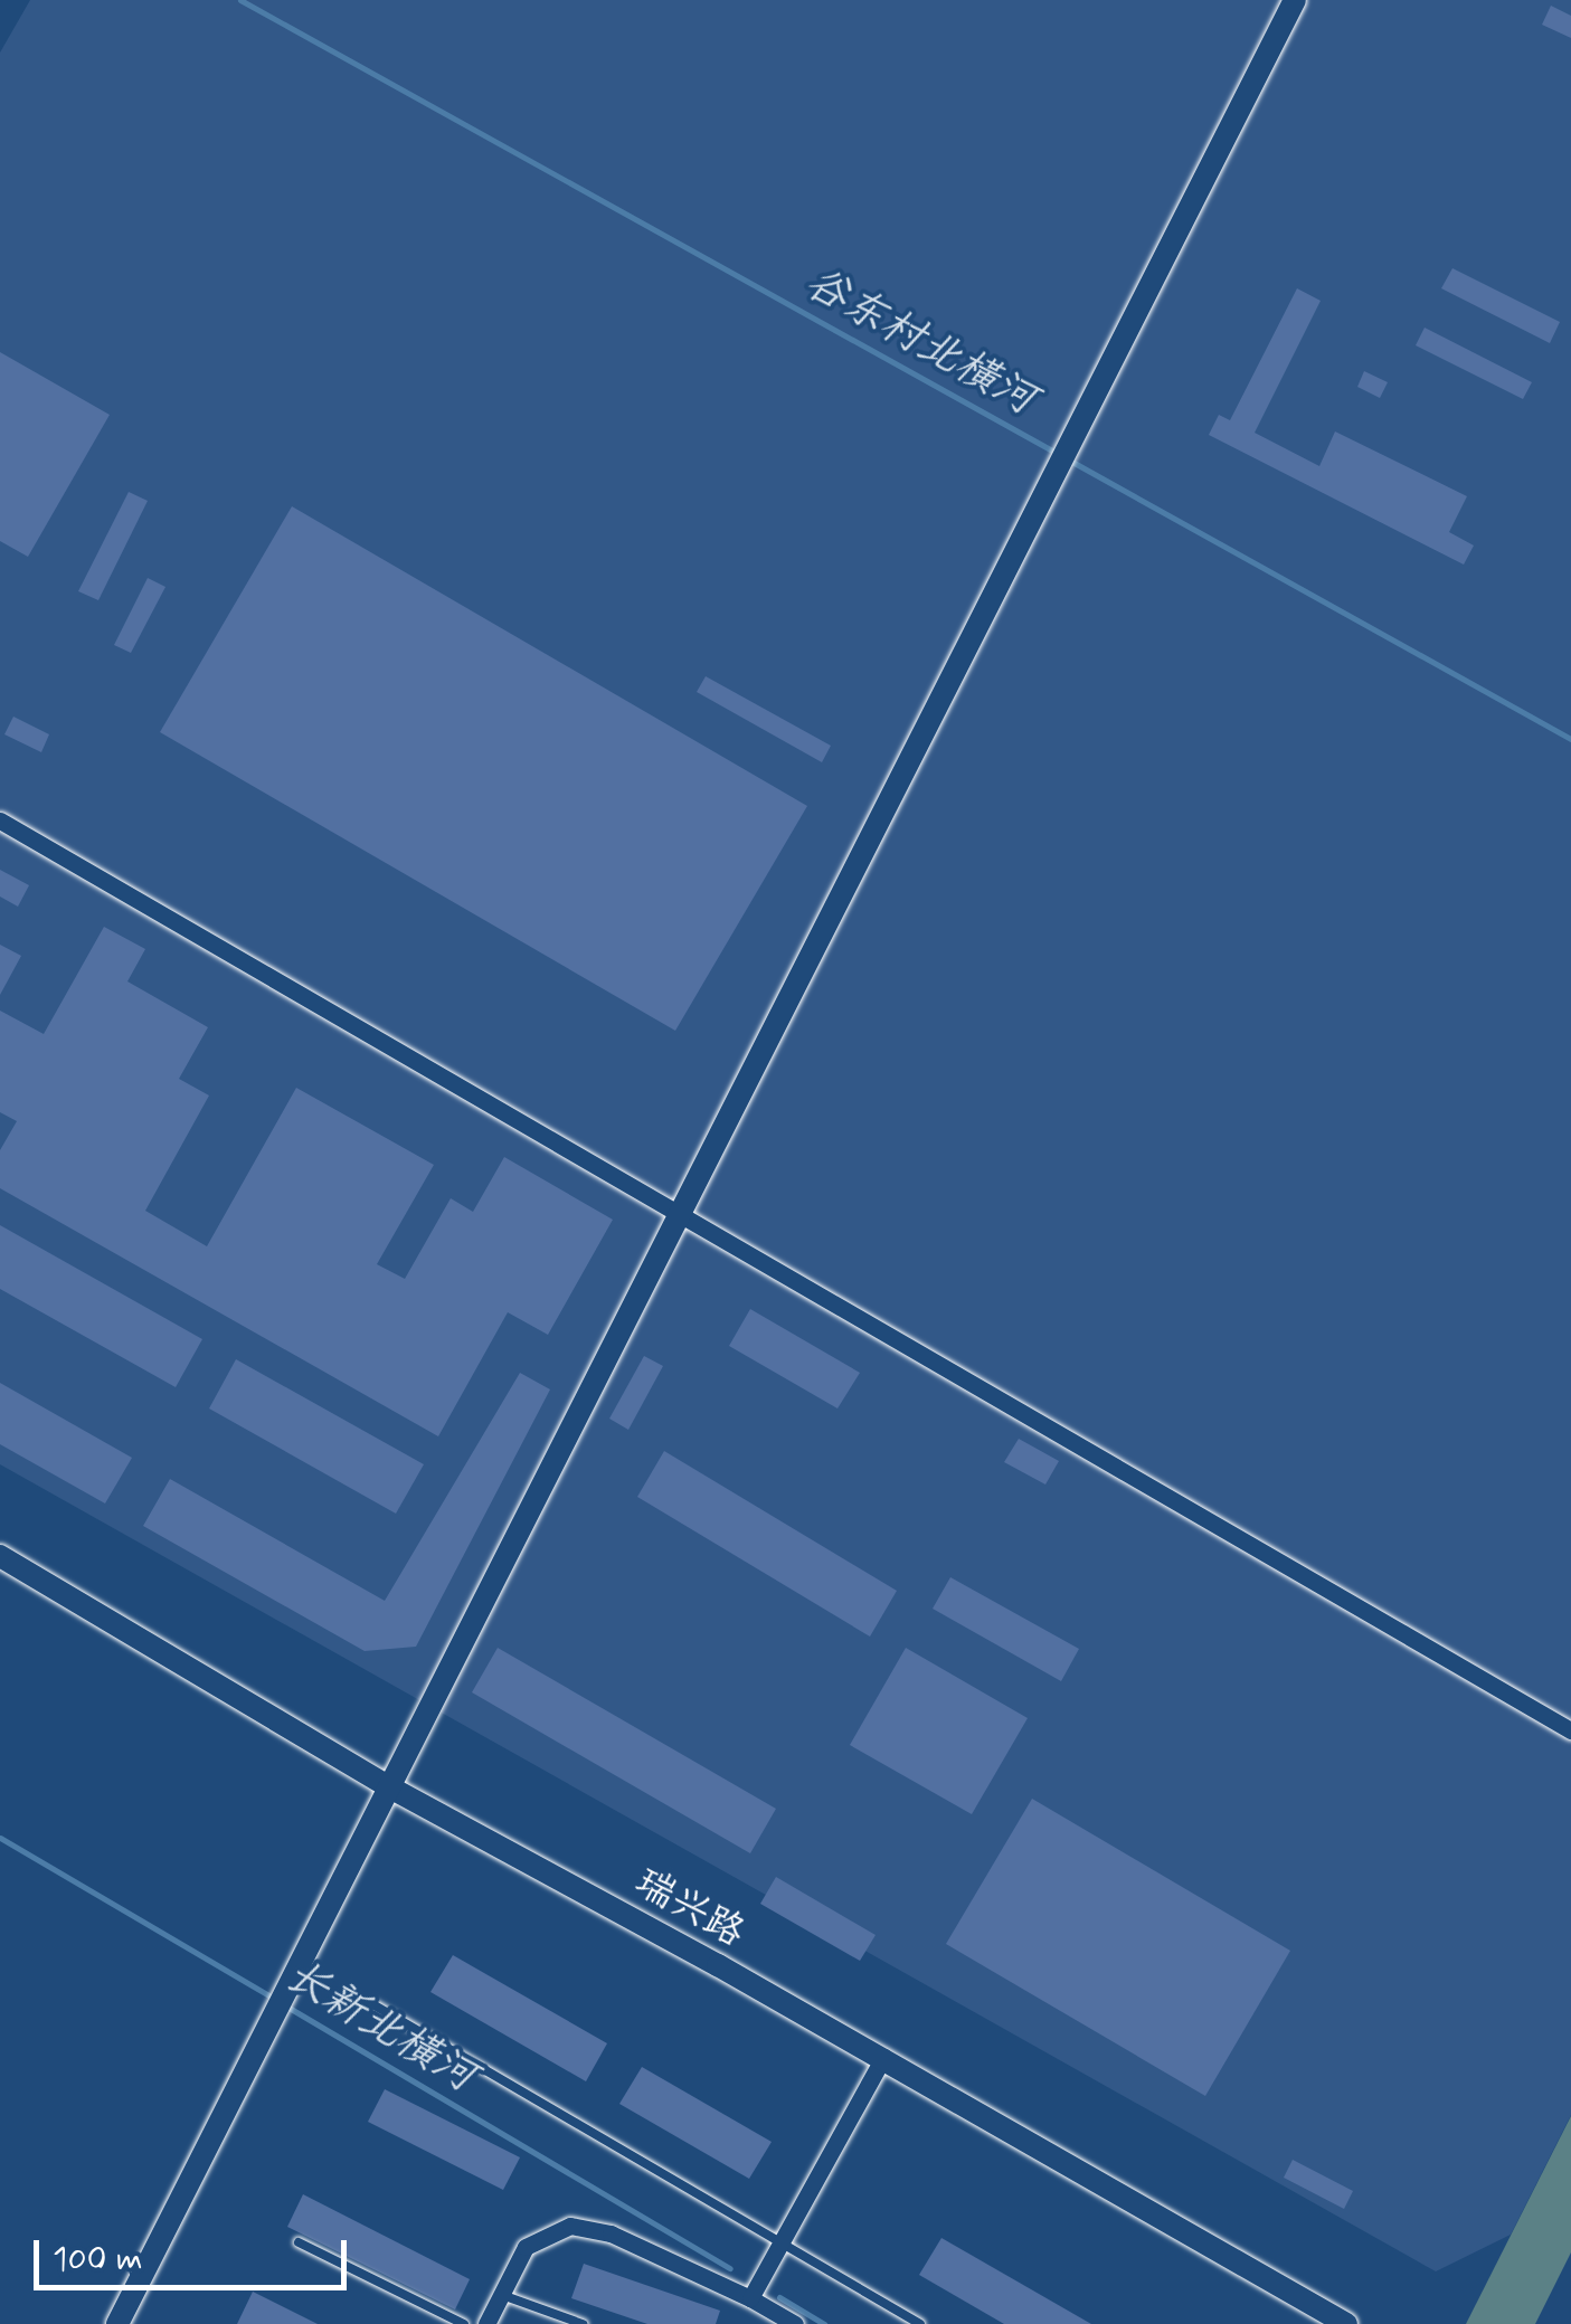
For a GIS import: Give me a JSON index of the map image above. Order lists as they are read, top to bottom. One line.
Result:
{"streets":{"street":["瑞兴路"]},"water":["谷东村北横河","长新北横河"],"scale_bar":"100 m"}
